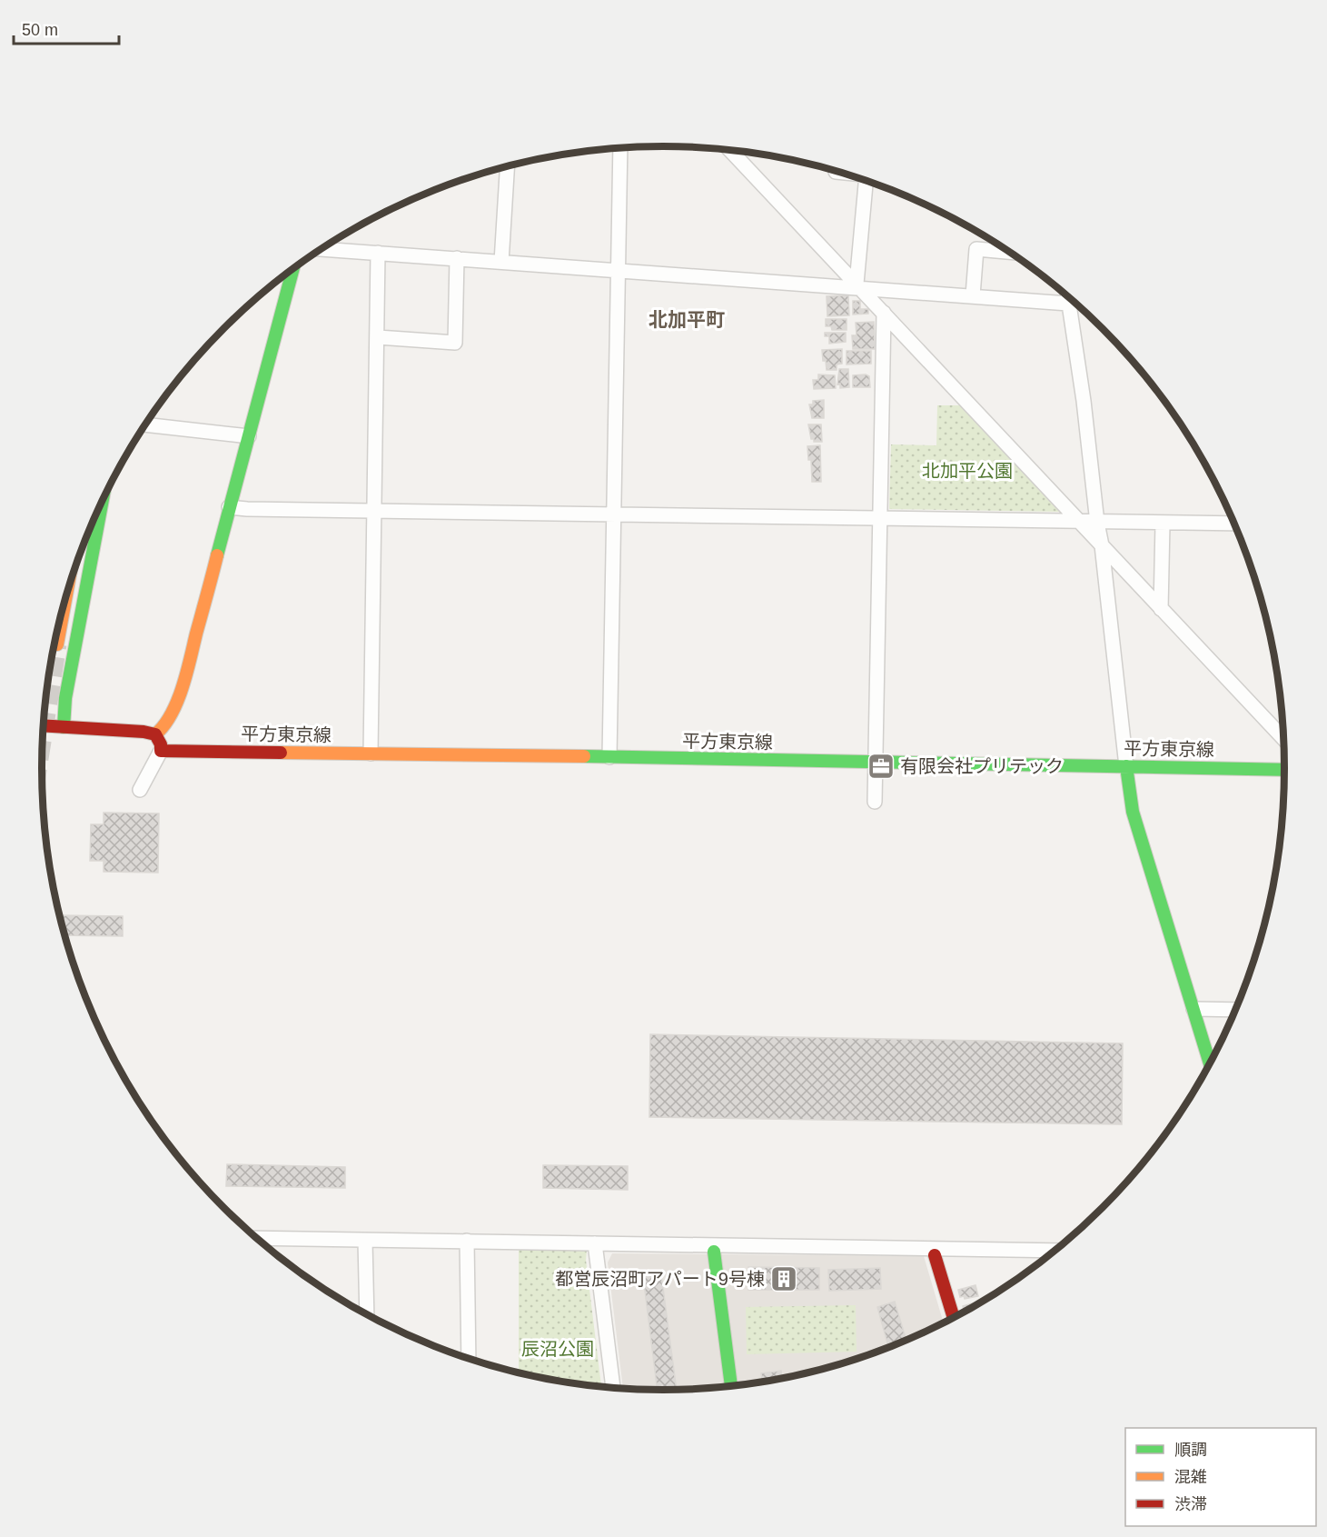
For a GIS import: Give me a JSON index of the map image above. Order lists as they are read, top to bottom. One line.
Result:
{"streets":{"street":["平方東京線"]},"districts":["北加平町"],"parks":["北加平公園","辰沼公園"],"places":{"office":["有限会社プリテック"],"building":["都営辰沼町アパート9号棟"]},"legend":["順調","混雑","渋滞"],"scale_bar":"50 m"}
